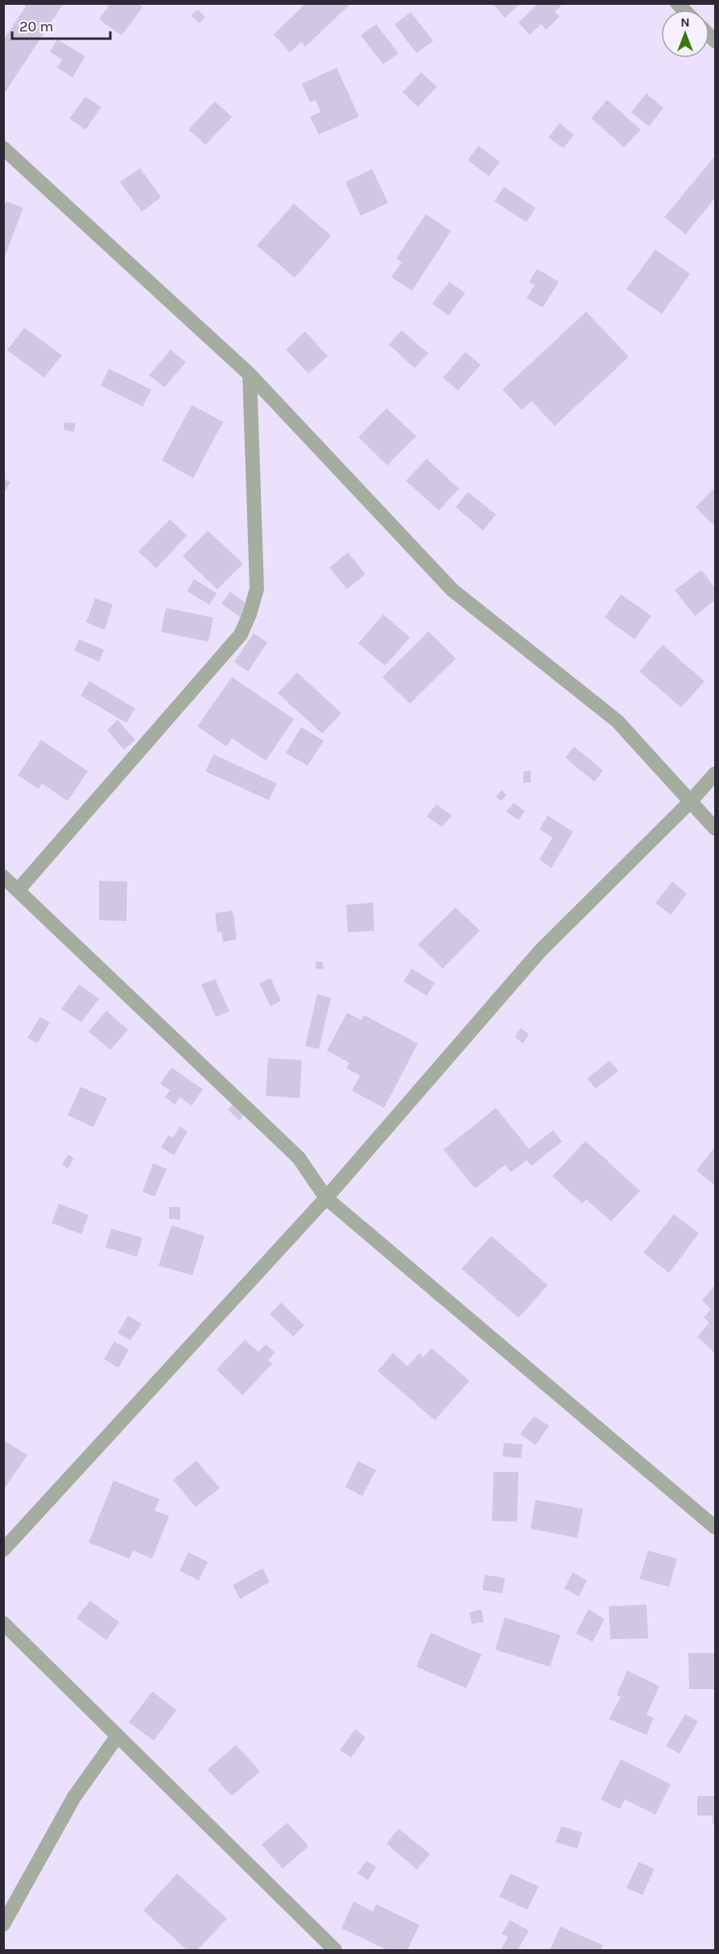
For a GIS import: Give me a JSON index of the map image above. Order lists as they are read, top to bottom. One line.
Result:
{"scale_bar":"20 m","north":"top"}
